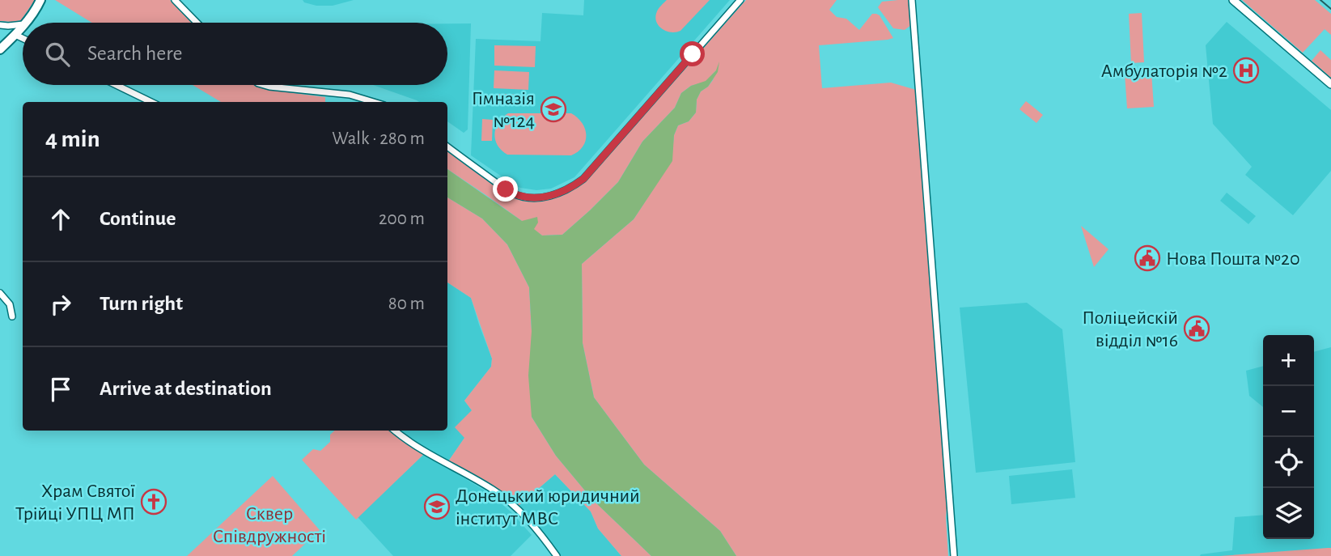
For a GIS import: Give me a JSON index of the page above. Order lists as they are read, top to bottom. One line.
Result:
{"parks":["Сквер Співдружності"],"places":{"hospital":["Амбулаторія №2"],"school or university":["Гімназія №124","Донецький юридичний інститут МВС"],"public building":["Нова Пошта №20","Поліцейскій відділ №16"],"church":["Храм Святої Трійці УПЦ МП"]},"page":{"search":"Search here","heading":["4 min","Walk · 280 m"],"list":[["Continue","200 m"],["Turn right","80 m"],"Arrive at destination"],"map_buttons":["+","−"]}}
